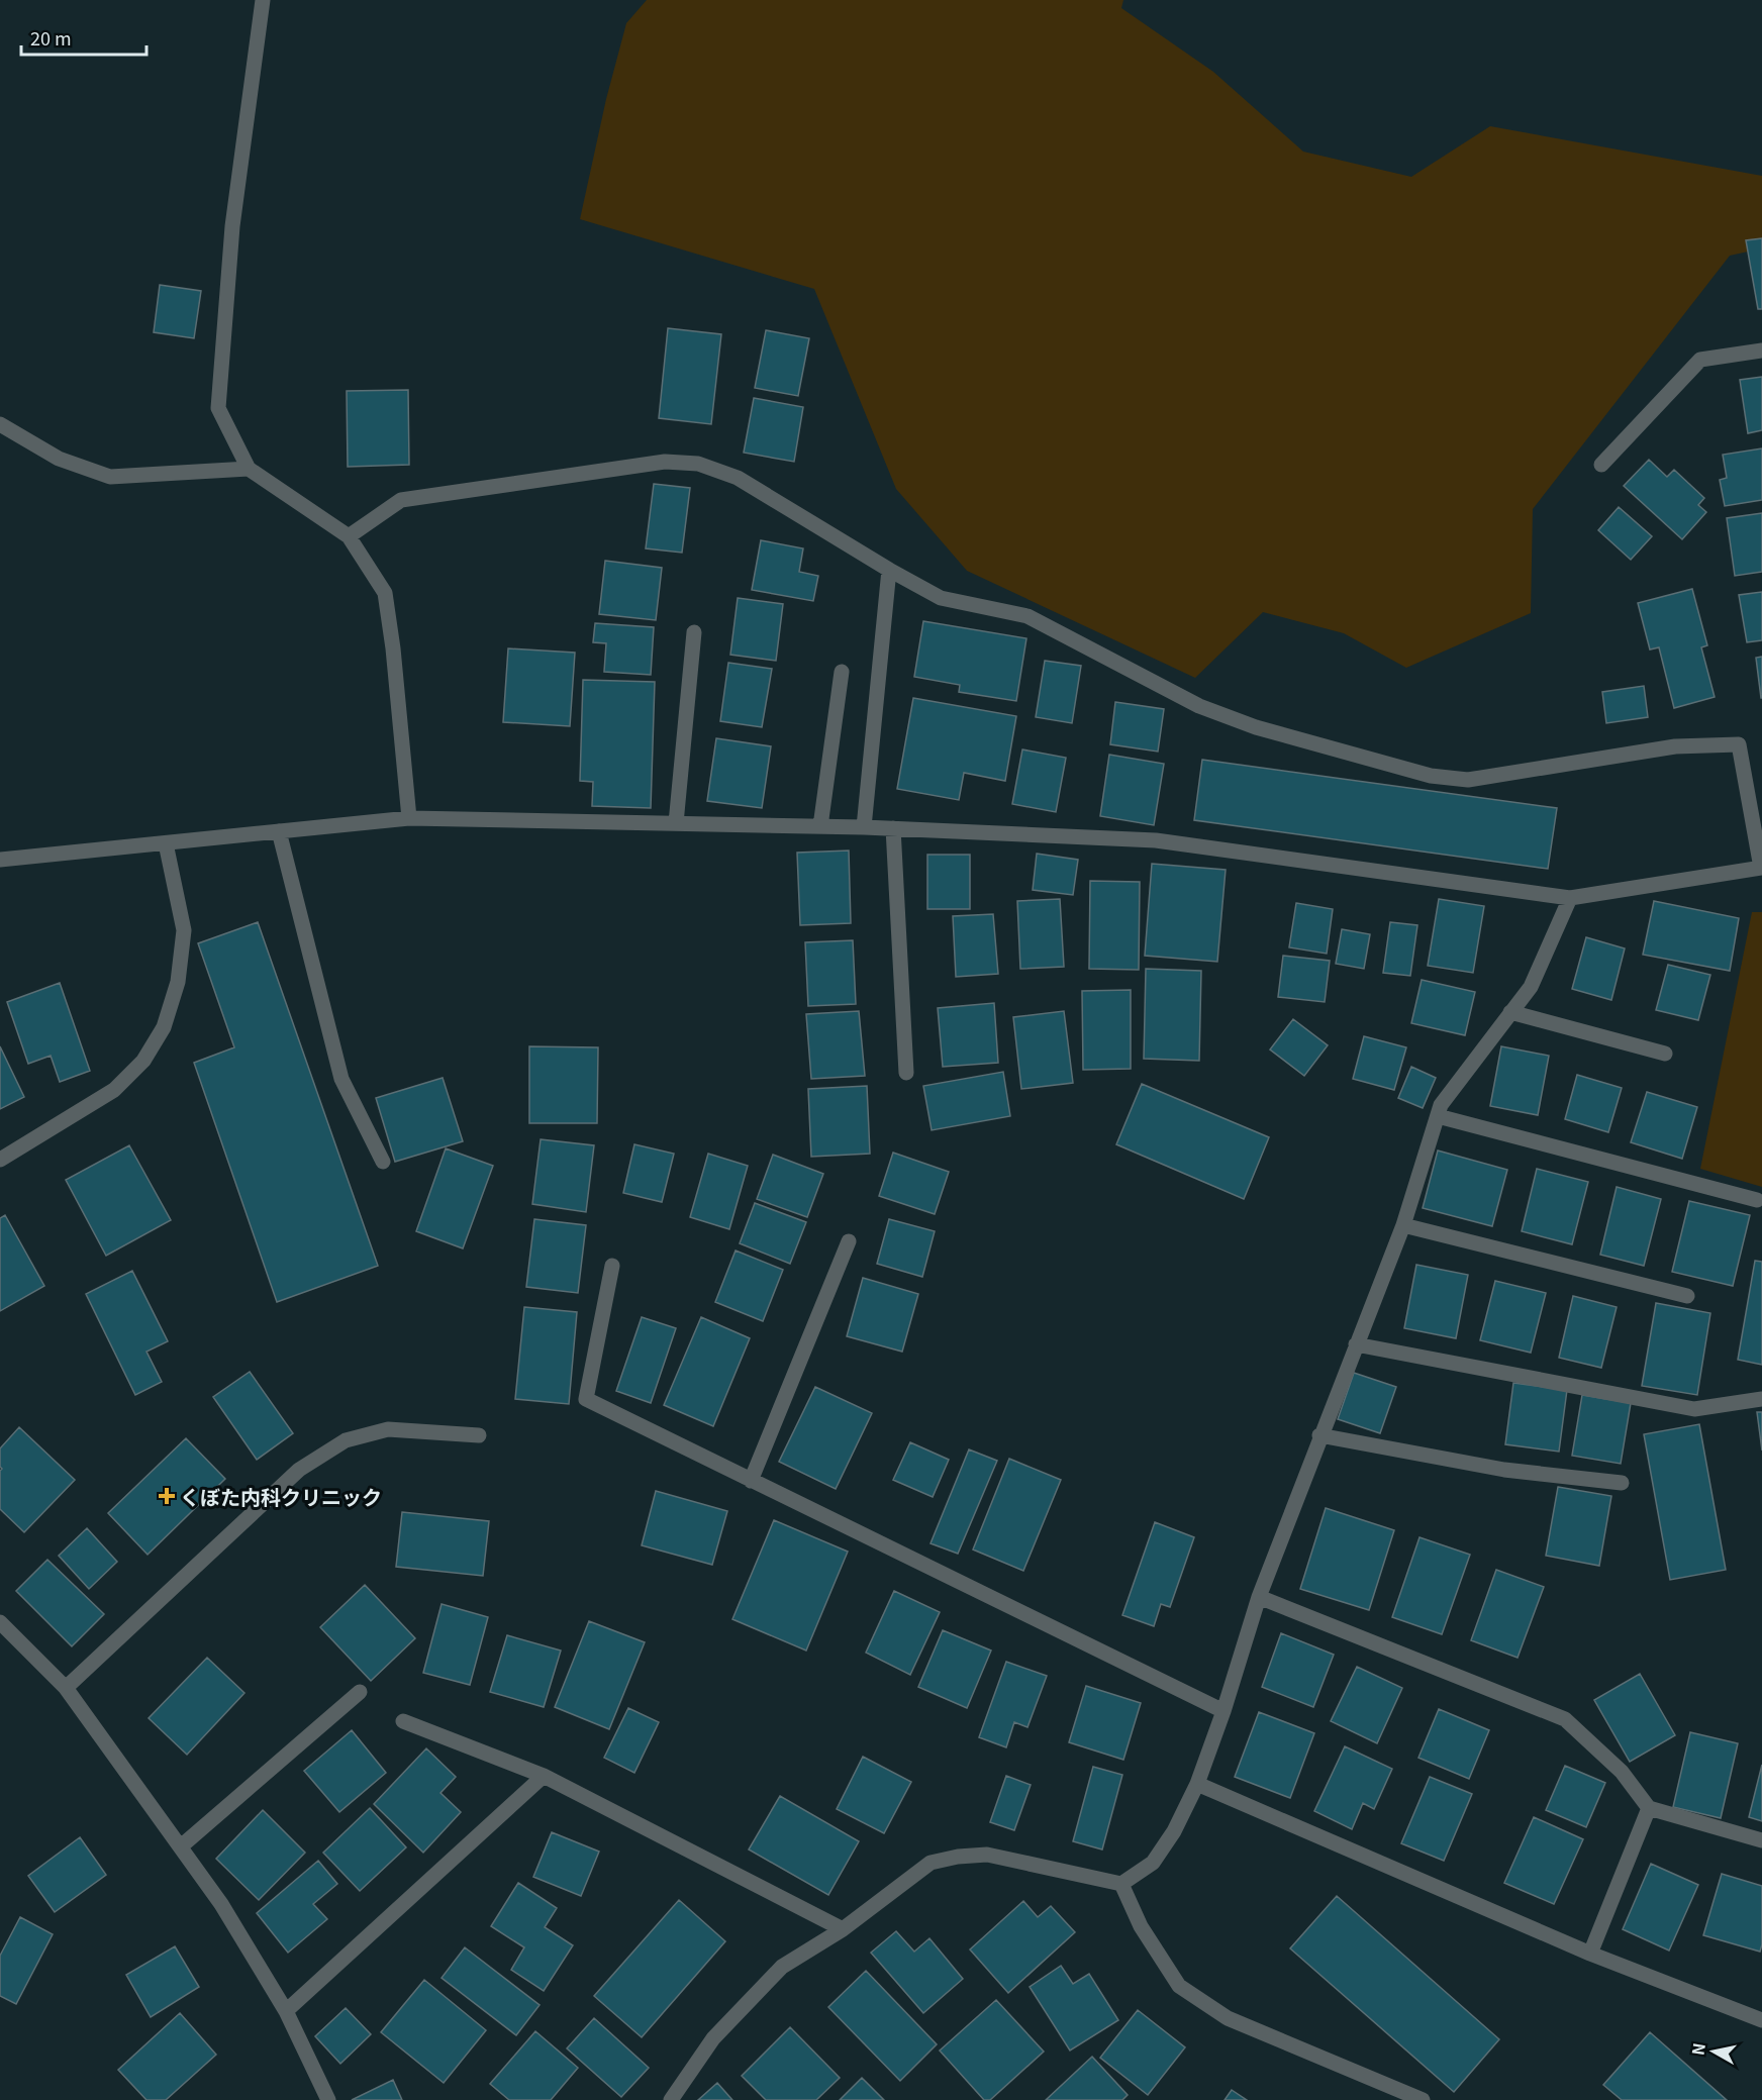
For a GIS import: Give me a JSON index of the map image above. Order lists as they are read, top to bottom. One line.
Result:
{"places":{"health":["くぼた内科クリニック"]},"scale_bar":"20 m","north":"left"}
